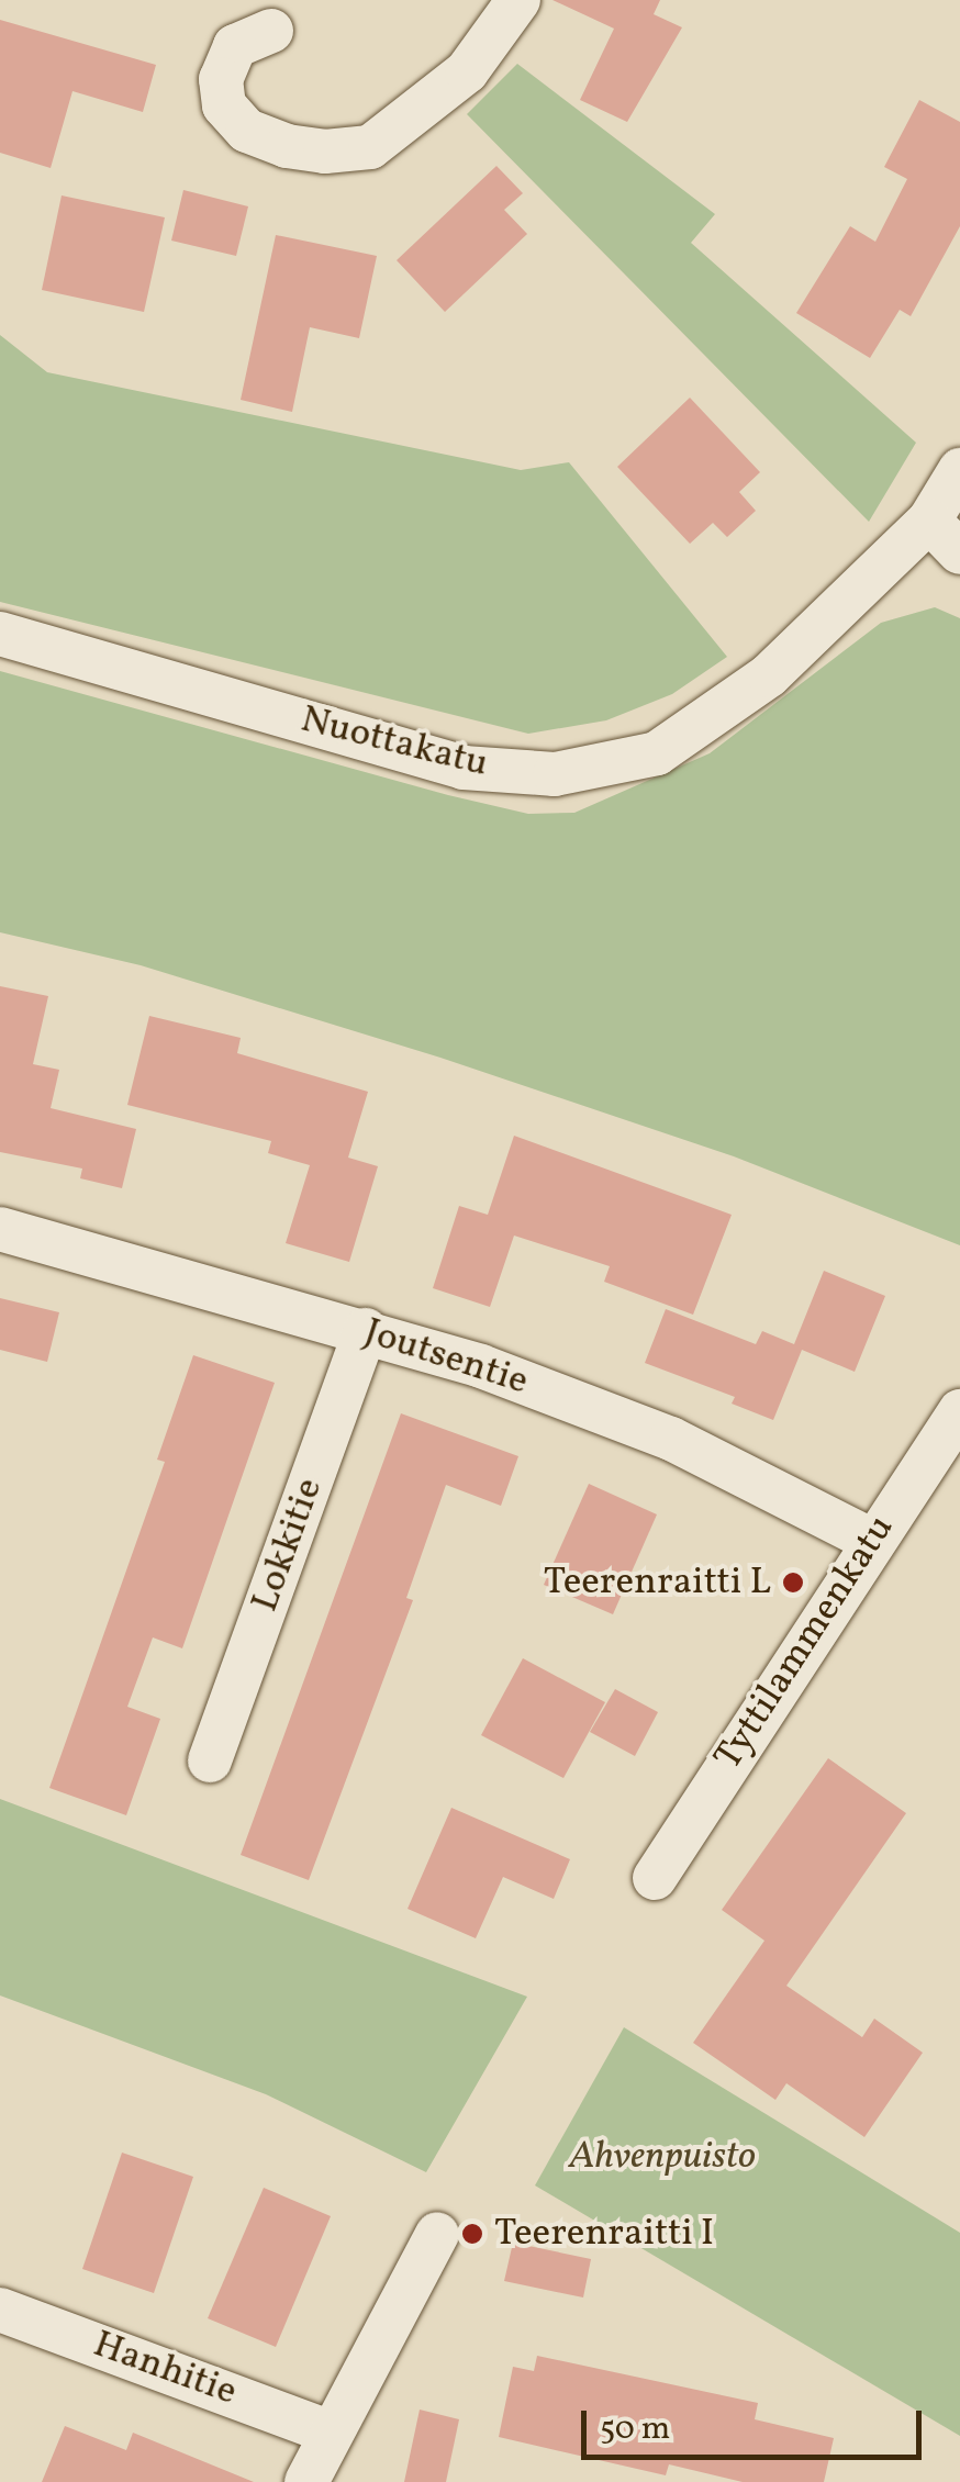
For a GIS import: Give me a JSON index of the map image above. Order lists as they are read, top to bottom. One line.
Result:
{"streets":{"street":["Nuottakatu","Joutsentie","Lokkitie","Tyttilammenkatu","Hanhitie"]},"crossings":[["Joutsentie","Lokkitie"],["Joutsentie","Tyttilammenkatu"]],"parks":["Ahvenpuisto"],"places":["Teerenraitti L","Teerenraitti I"],"scale_bar":"50 m"}
